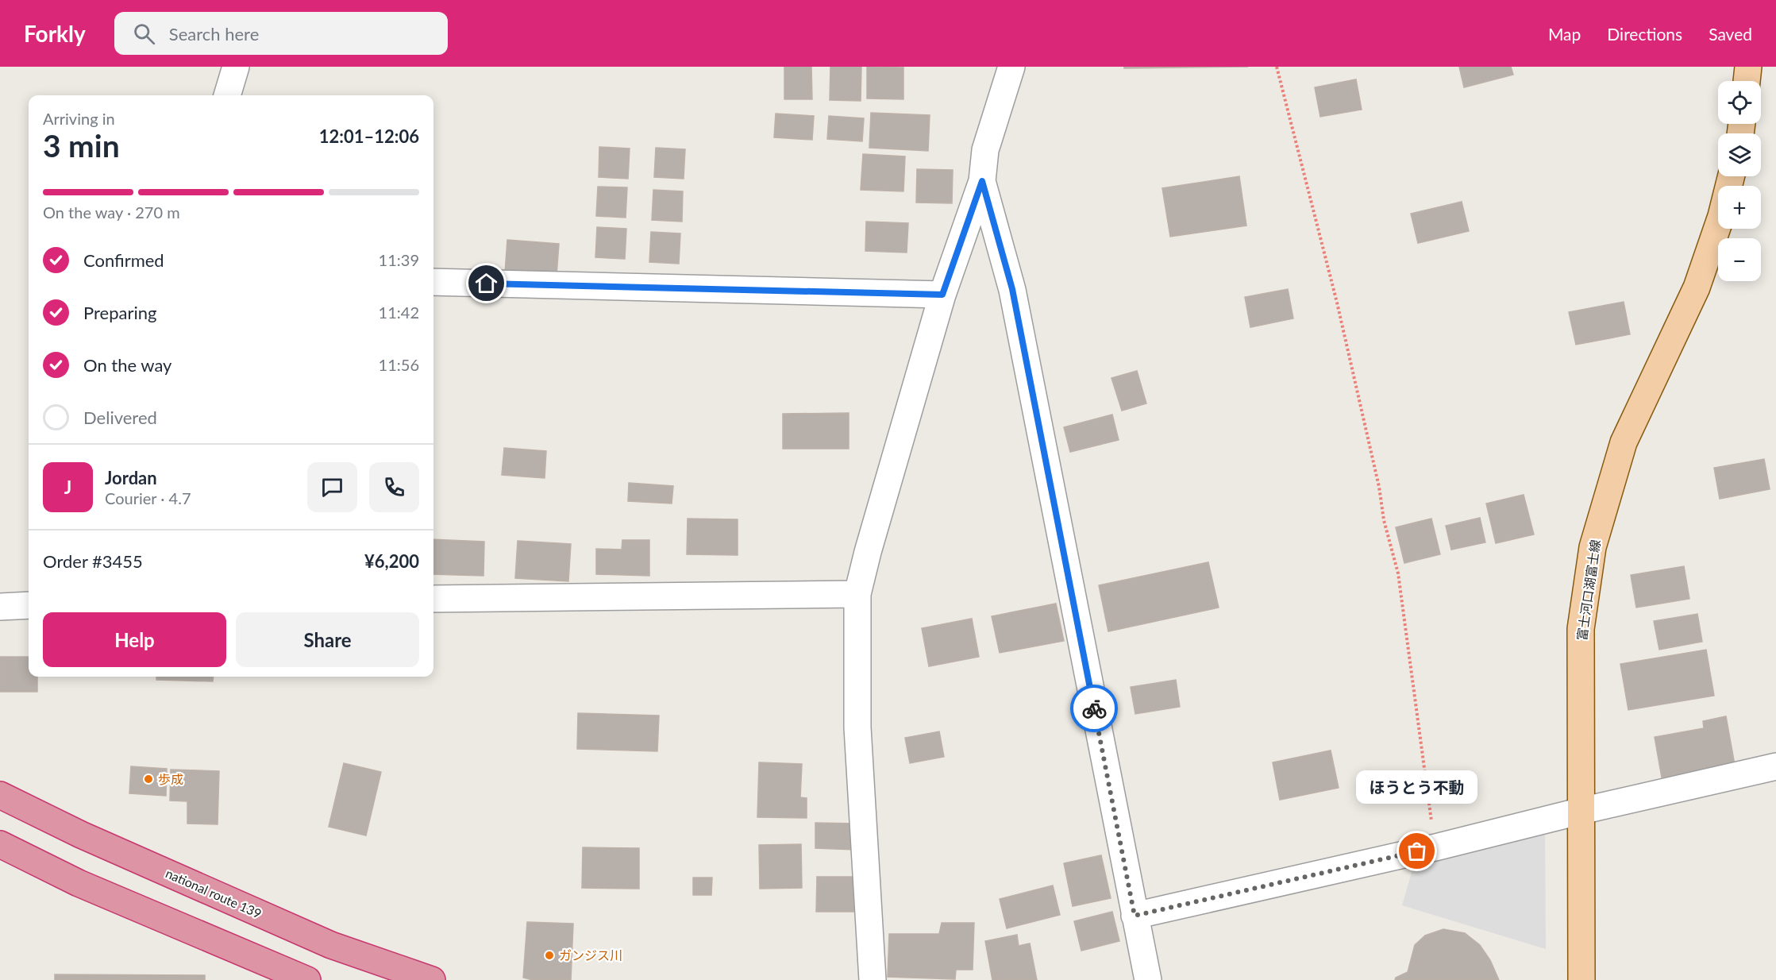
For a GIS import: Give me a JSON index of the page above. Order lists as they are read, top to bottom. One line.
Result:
{"streets":{"highway":["national route 139"],"main road":["富士河口湖富士線"]},"places":["歩成","ほうとう不動","ガンジス川"],"page":{"header":"Forkly","search":"Search here","nav":["Map","Directions","Saved"],"map_buttons":["+","−"],"heading":["3 min","Arriving in","12:01–12:06"],"panel":["Jordan","Courier · 4.7","Order #3455","¥6,200"],"bar":"On the way · 270 m","list":[["Confirmed","11:39"],["Preparing","11:42"],["On the way","11:56"],"Delivered"],"round":"J","buttons":["Help","Share"],"bubble":"ほうとう不動"}}
